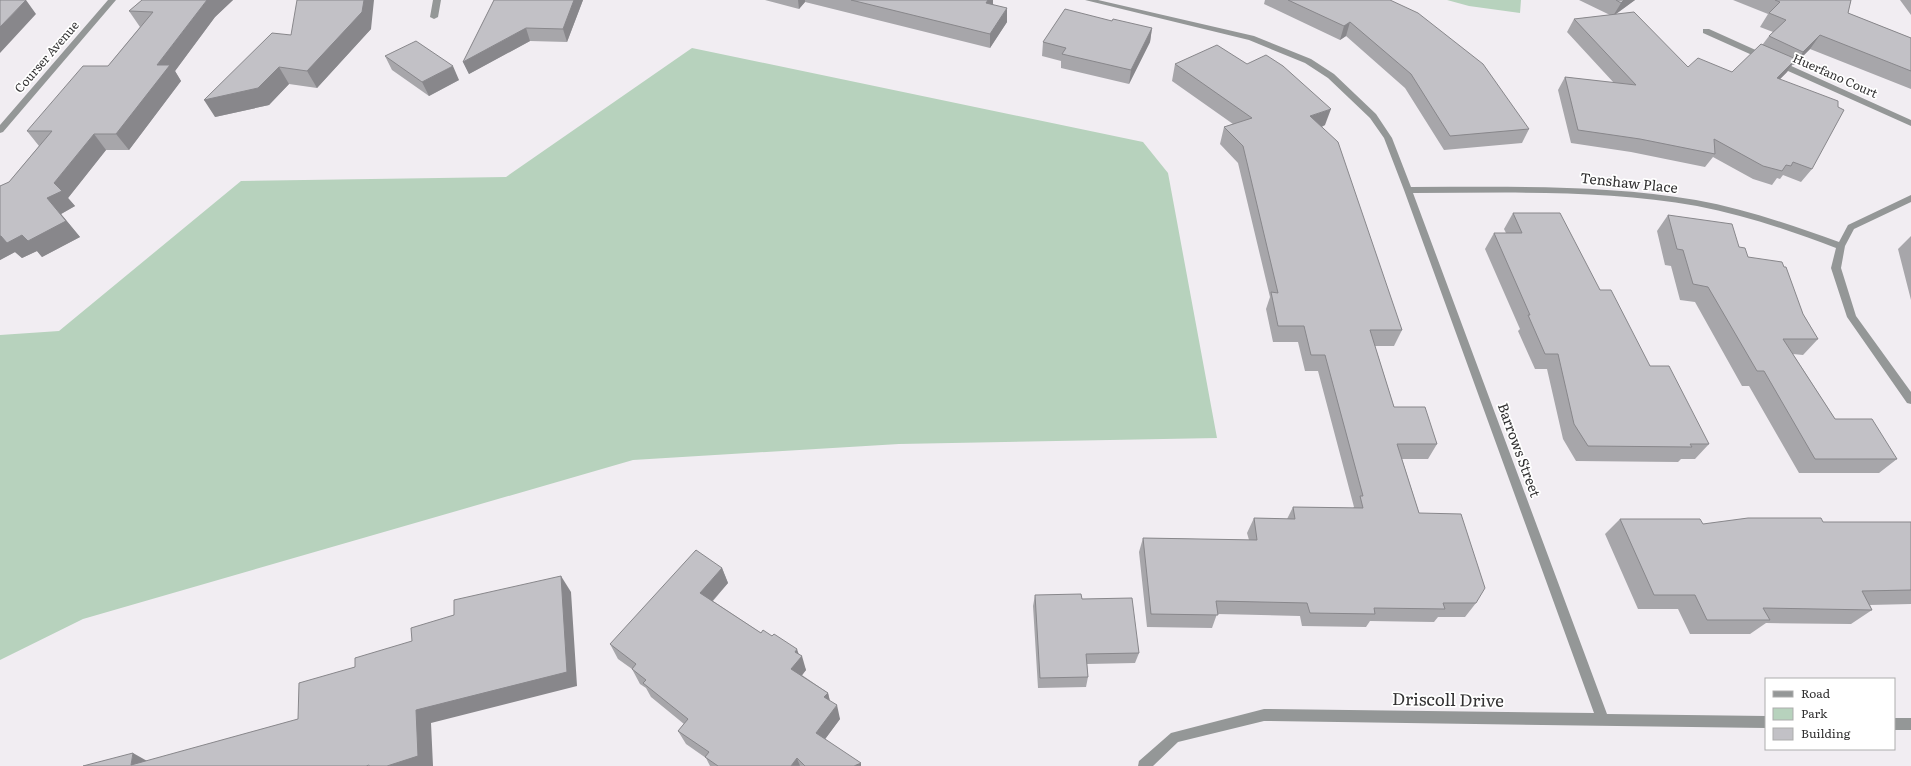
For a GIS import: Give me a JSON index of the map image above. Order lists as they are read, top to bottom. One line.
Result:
{"streets":{"street":["Courser Avenue","Huerfano Court","Tenshaw Place","Barrows Street","Driscoll Drive"]},"crossings":[["Tenshaw Place","Barrows Street"],["Barrows Street","Driscoll Drive"]],"legend":["Road","Park","Building"]}
